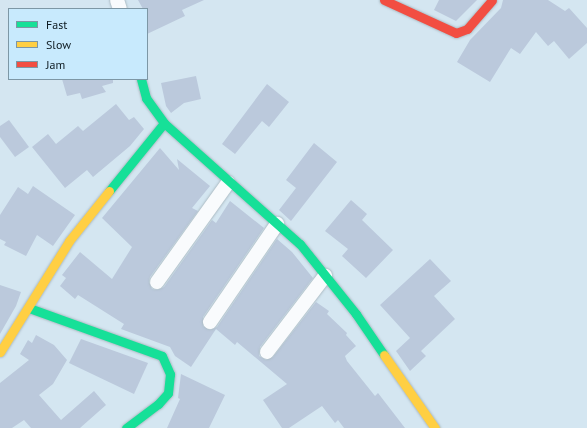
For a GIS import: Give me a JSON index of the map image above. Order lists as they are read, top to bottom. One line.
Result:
{"legend":["Fast","Slow","Jam"]}
